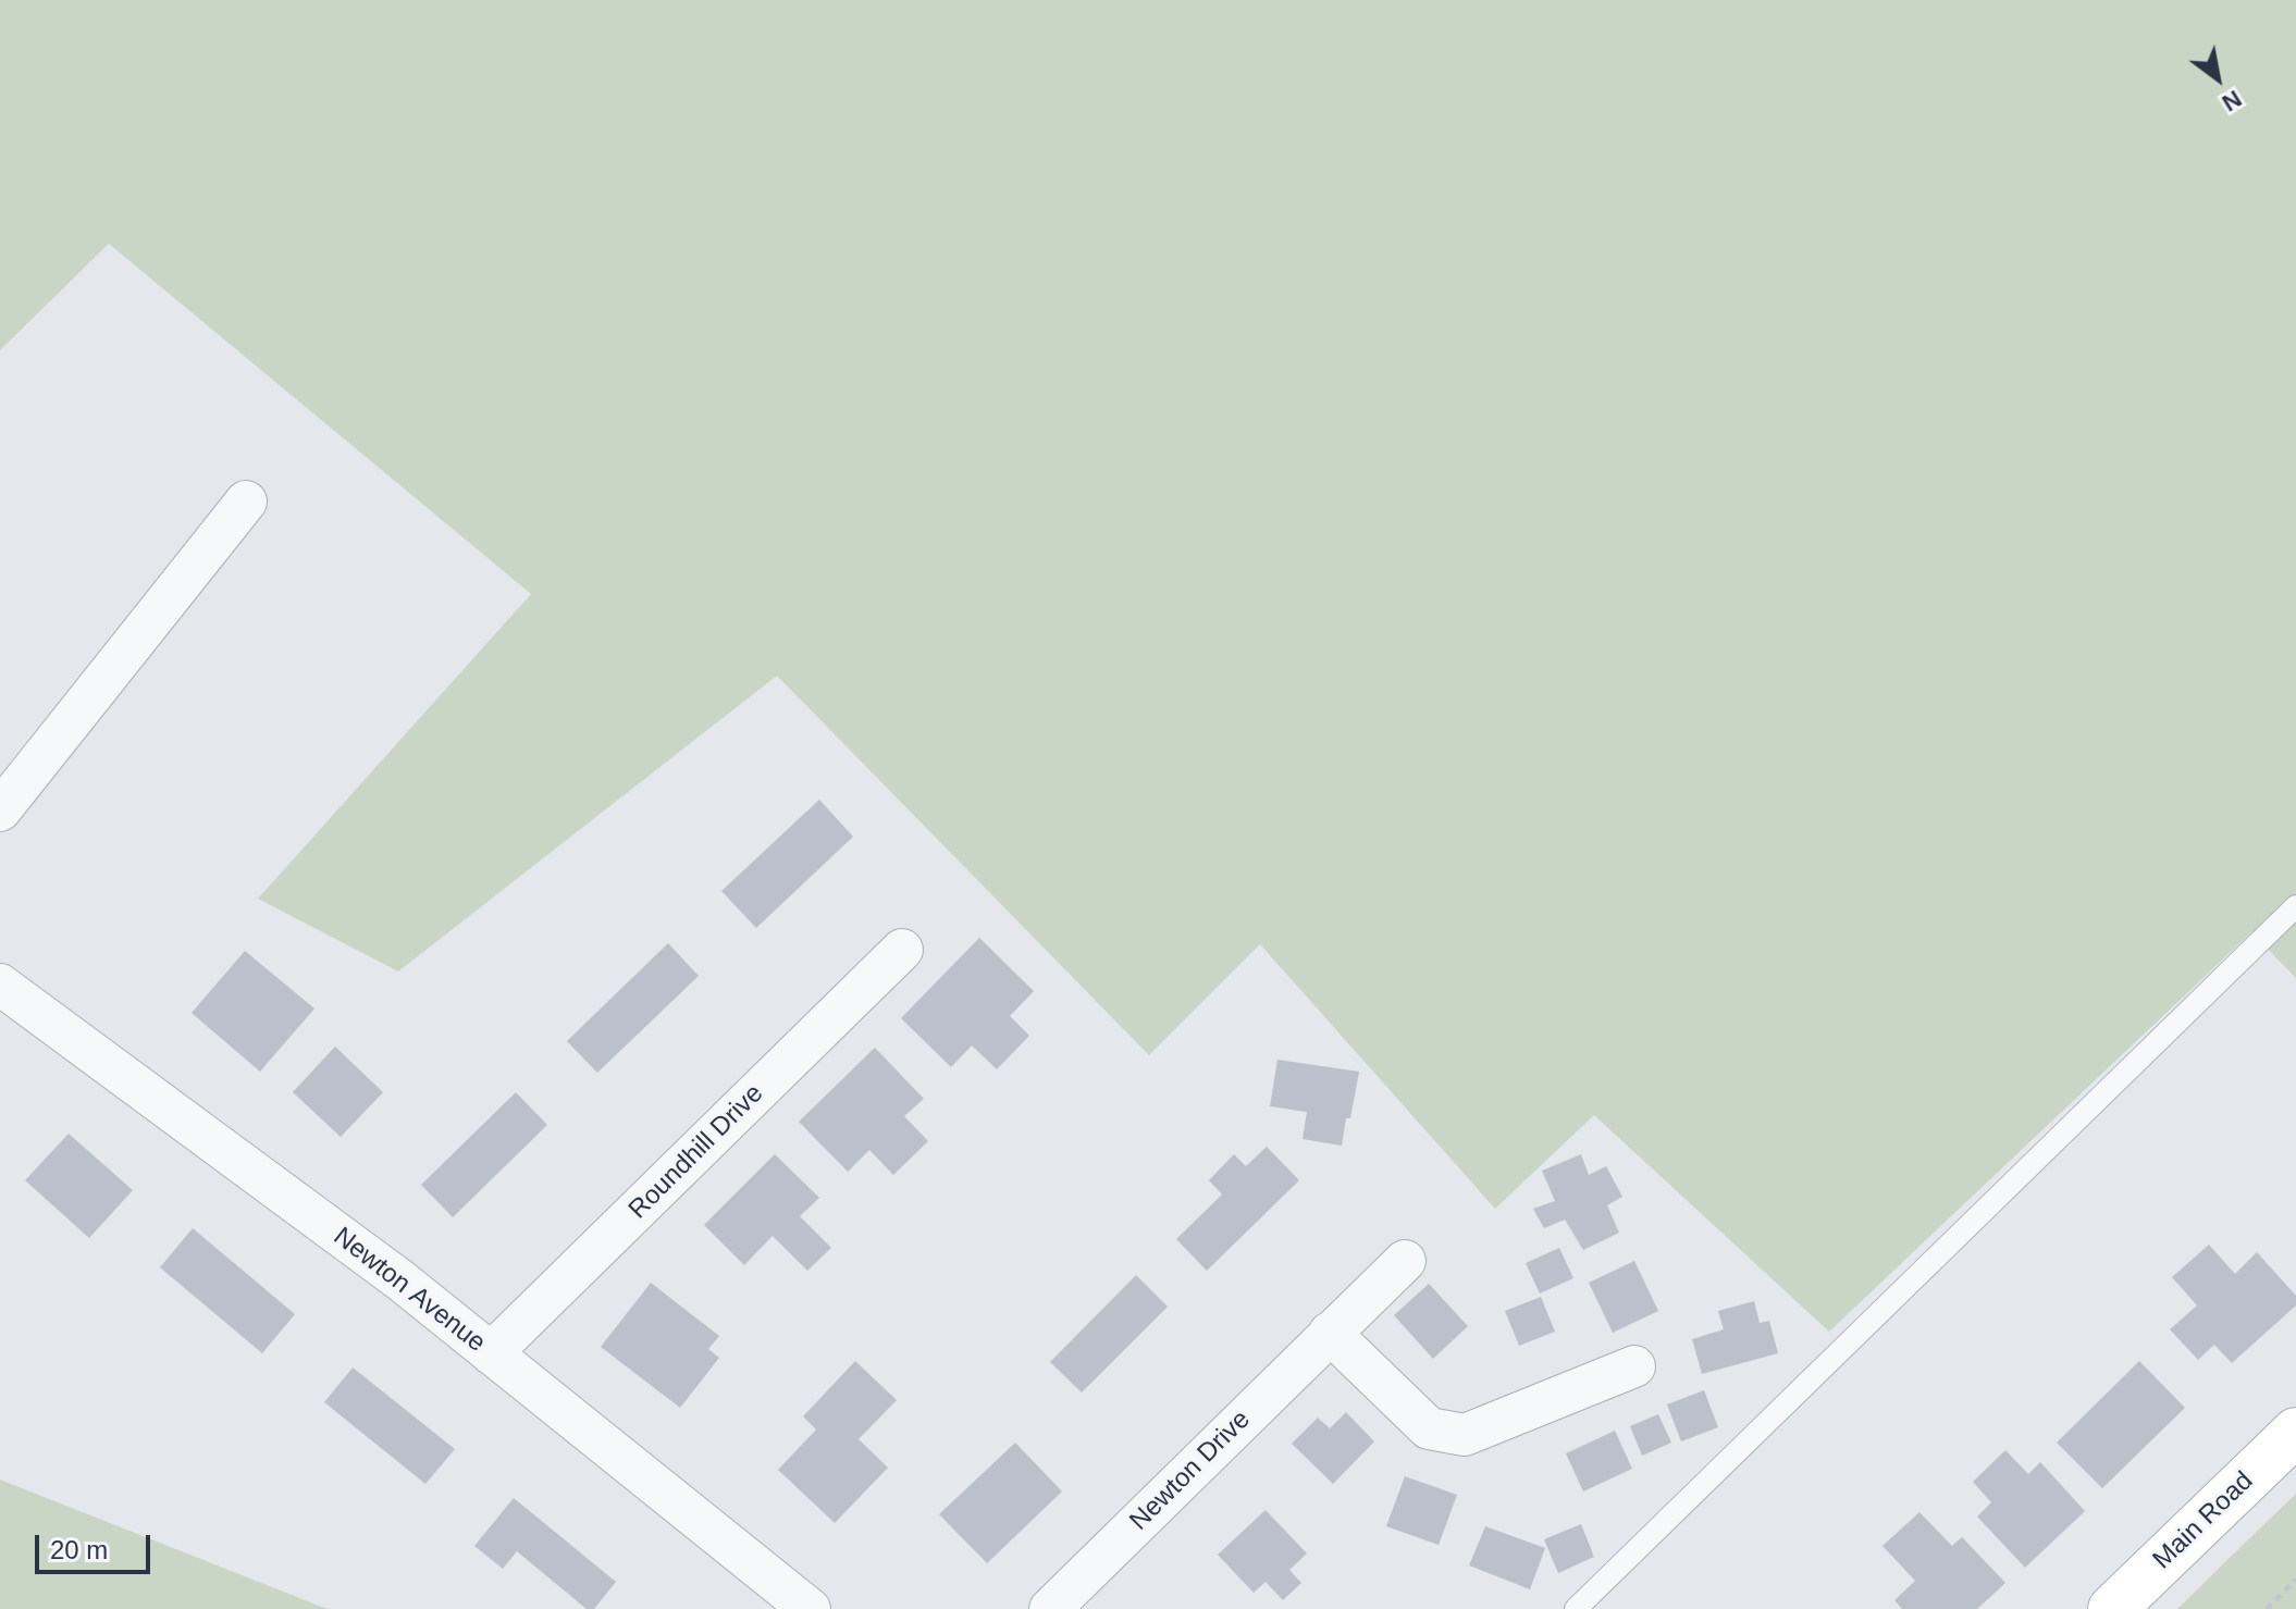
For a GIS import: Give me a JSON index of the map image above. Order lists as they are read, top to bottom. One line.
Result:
{"streets":{"main road":["Main Road"],"street":["Roundhill Drive","Newton Avenue","Newton Drive"]},"crossings":[["Roundhill Drive","Newton Avenue"]],"scale_bar":"20 m","north":"bottom right"}
